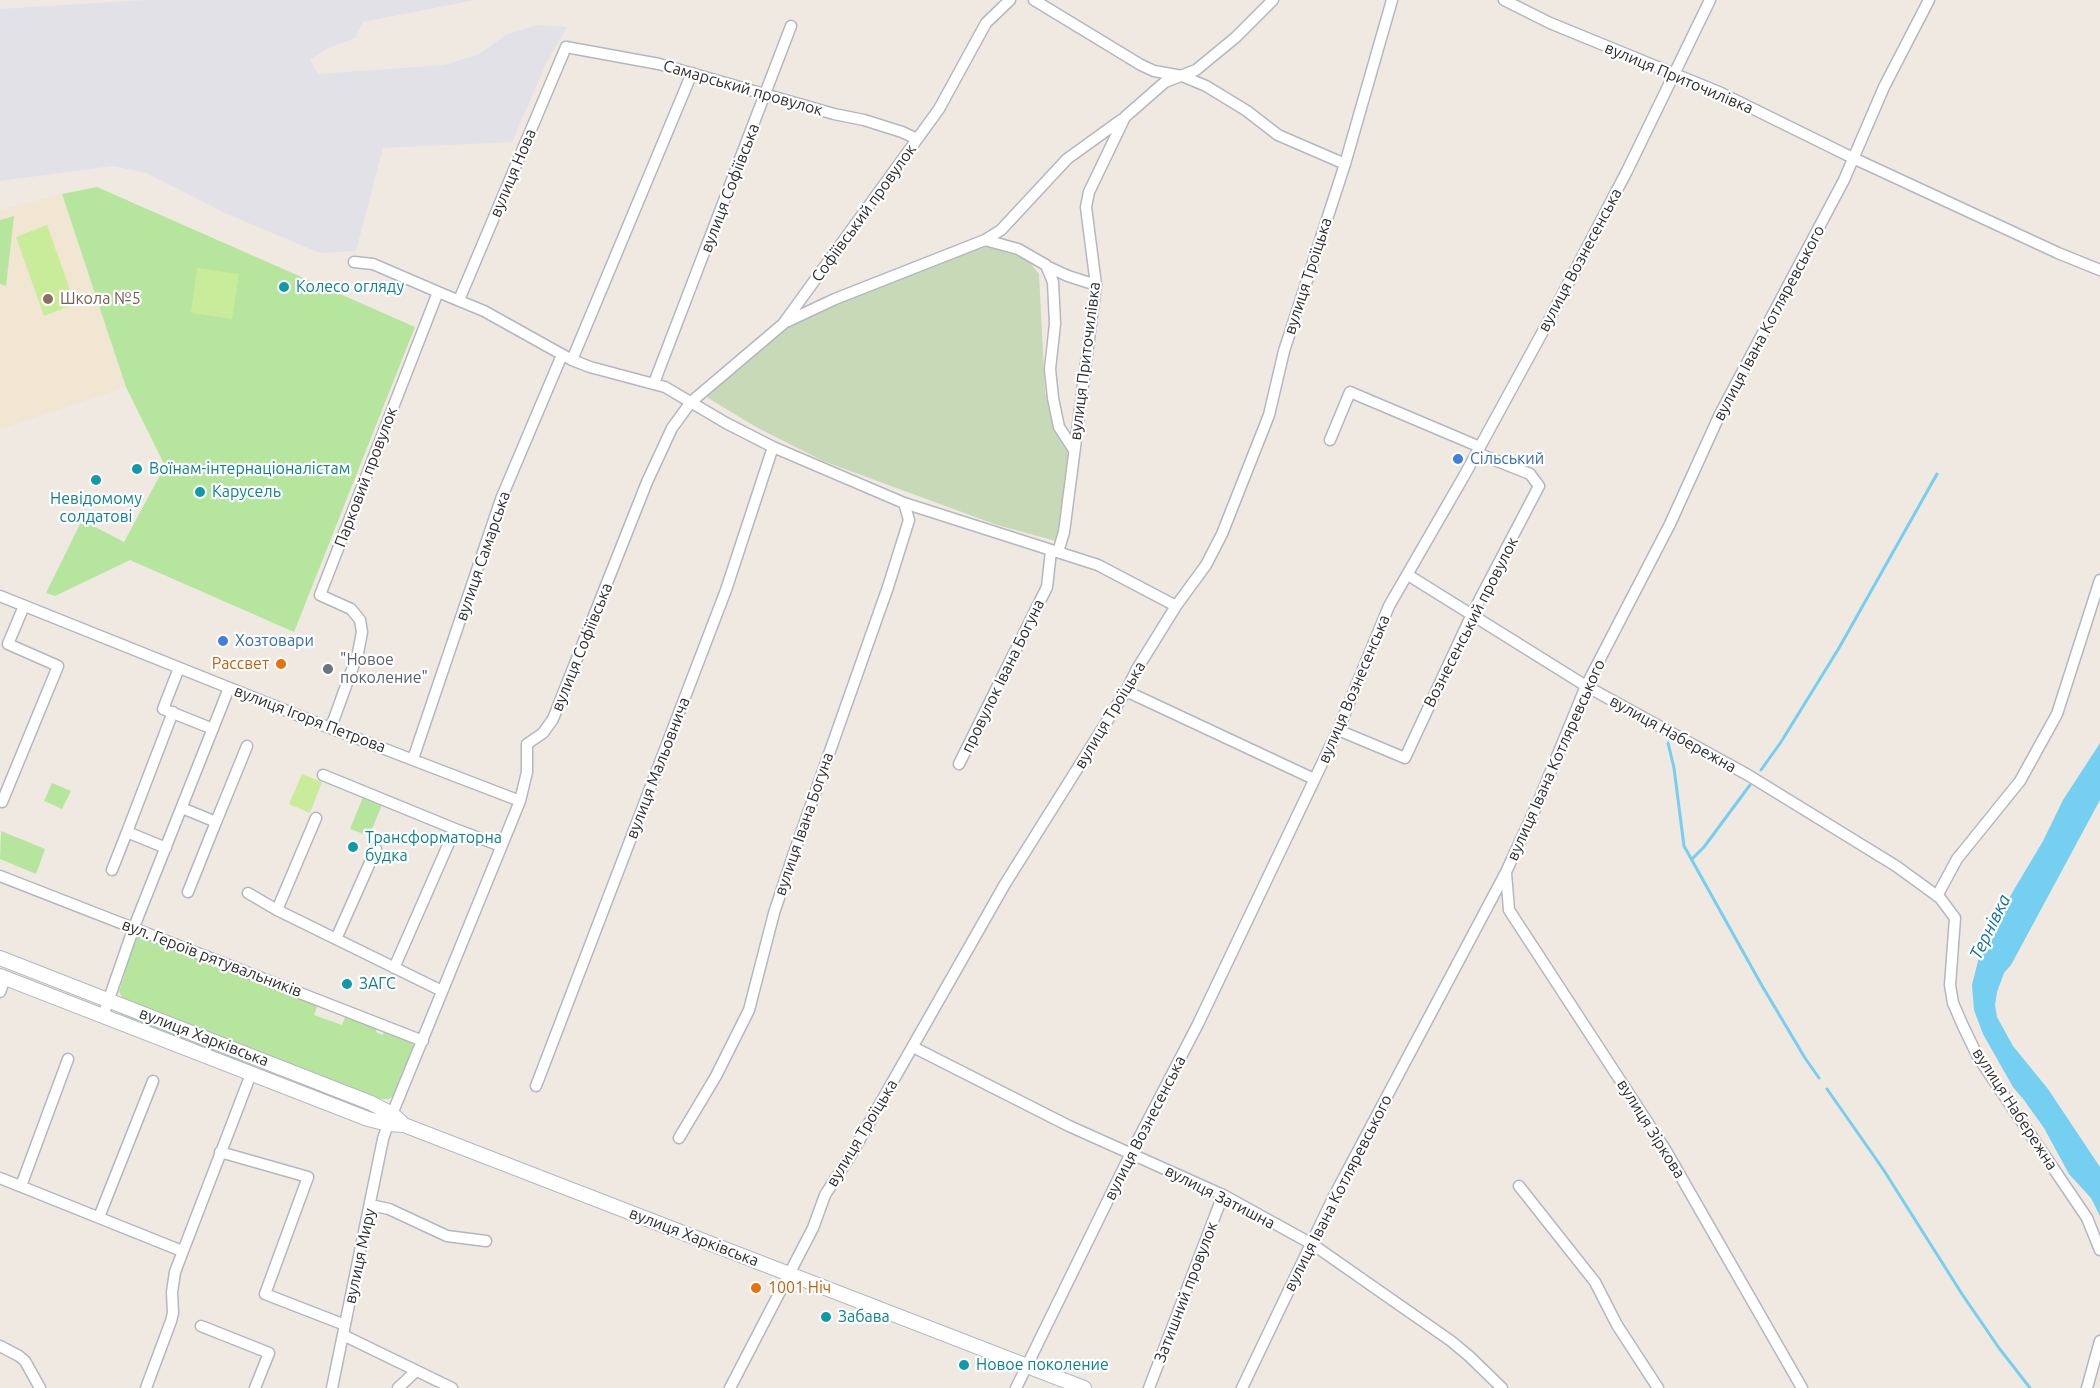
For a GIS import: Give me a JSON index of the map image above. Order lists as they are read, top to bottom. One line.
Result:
{"streets":{"street":["вулиця Приточилівка","Самарський провулок","вулиця Нова","вулиця Софіївська","Софіївський провулок","вулиця Вознесенська","вулиця Троїцька","вулиця Івана Котляревського","Парковий провулок","вулиця Самарська","Вознесенський провулок","провулок Івана Богуна","вулиця Ігоря Петрова","вулиця Набережна","вулиця Мальовнича","вулиця Івана Богуна","вул. Героїв рятувальників","вулиця Харківська","вулиця Зіркова","вулиця Затишна","вулиця Миру","Затишний провулок"]},"crossings":[["вулиця Приточилівка","вулиця Вознесенська"],["вулиця Приточилівка","вулиця Івана Котляревського"],["вулиця Приточилівка","провулок Івана Богуна"],["Самарський провулок","вулиця Нова"],["Самарський провулок","вулиця Софіївська"],["Самарський провулок","Софіївський провулок"],["Самарський провулок","вулиця Самарська"],["вулиця Софіївська","Софіївський провулок"],["вулиця Софіївська","вулиця Ігоря Петрова"],["вулиця Софіївська","вул. Героїв рятувальників"],["вулиця Софіївська","вулиця Харківська"],["вулиця Софіївська","вулиця Миру"],["вулиця Вознесенська","Вознесенський провулок"],["вулиця Вознесенська","вулиця Набережна"],["вулиця Вознесенська","вулиця Харківська"],["вулиця Вознесенська","вулиця Затишна"],["вулиця Троїцька","вулиця Харківська"],["вулиця Троїцька","вулиця Затишна"],["вулиця Івана Котляревського","вулиця Набережна"],["вулиця Івана Котляревського","вулиця Зіркова"],["вулиця Івана Котляревського","вулиця Затишна"],["Парковий провулок","вулиця Ігоря Петрова"],["вулиця Самарська","вулиця Ігоря Петрова"],["Вознесенський провулок","вулиця Набережна"],["вулиця Харківська","вулиця Миру"],["вулиця Затишна","Затишний провулок"]],"water":["Тернівка"],"places":["Колесо огляду","Школа №5","Сільський","Воїнам-інтернаціоналістам","Невідомому солдатові","Карусель","Хозтовари","Рассвет","\"Новое поколение\"","Трансформаторна будка","ЗАГС","1001 Ніч","Забава","Новое поколение"]}
